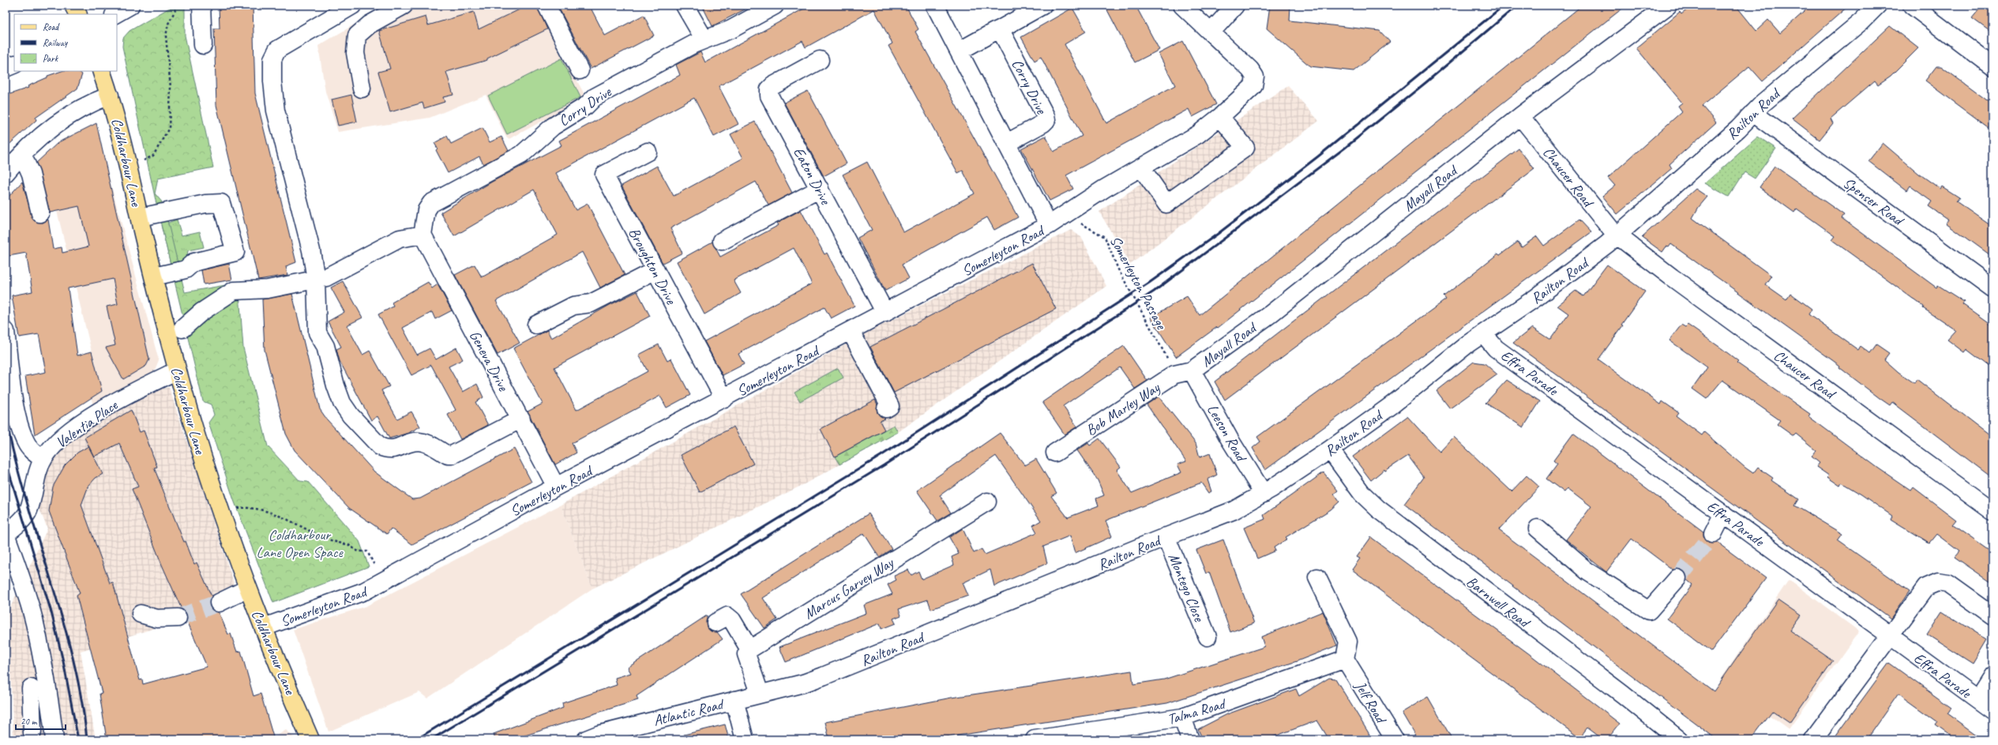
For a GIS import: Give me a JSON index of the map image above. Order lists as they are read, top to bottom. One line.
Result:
{"streets":{"main road":["Coldharbour Lane"],"street":["Corry Drive","Railton Road","Eaton Drive","Chaucer Road","Mayall Road","Spenser Road","Somerleyton Road","Broughton Drive","Geneva Drive","Effra Parade","Bob Marley Way","Valentia Place","Leeson Road","Montego Close","Marcus Garvey Way","Barnwell Road","Jelf Road","Talma Road","Atlantic Road"],"path":["Somerleyton Passage"]},"crossings":[["Corry Drive","Geneva Drive"],["Railton Road","Chaucer Road"],["Railton Road","Spenser Road"],["Railton Road","Effra Parade"],["Railton Road","Leeson Road"],["Railton Road","Montego Close"],["Railton Road","Barnwell Road"],["Railton Road","Atlantic Road"],["Coldharbour Lane","Somerleyton Road"],["Coldharbour Lane","Valentia Place"],["Eaton Drive","Somerleyton Road"],["Chaucer Road","Mayall Road"],["Mayall Road","Bob Marley Way"],["Mayall Road","Leeson Road"],["Somerleyton Road","Broughton Drive"],["Somerleyton Road","Somerleyton Passage"],["Somerleyton Road","Geneva Drive"],["Somerleyton Passage","Bob Marley Way"],["Bob Marley Way","Leeson Road"],["Jelf Road","Talma Road"]],"parks":["Coldharbour Lane Open Space"],"legend":["Road","Railway","Park"],"scale_bar":"20 m"}
